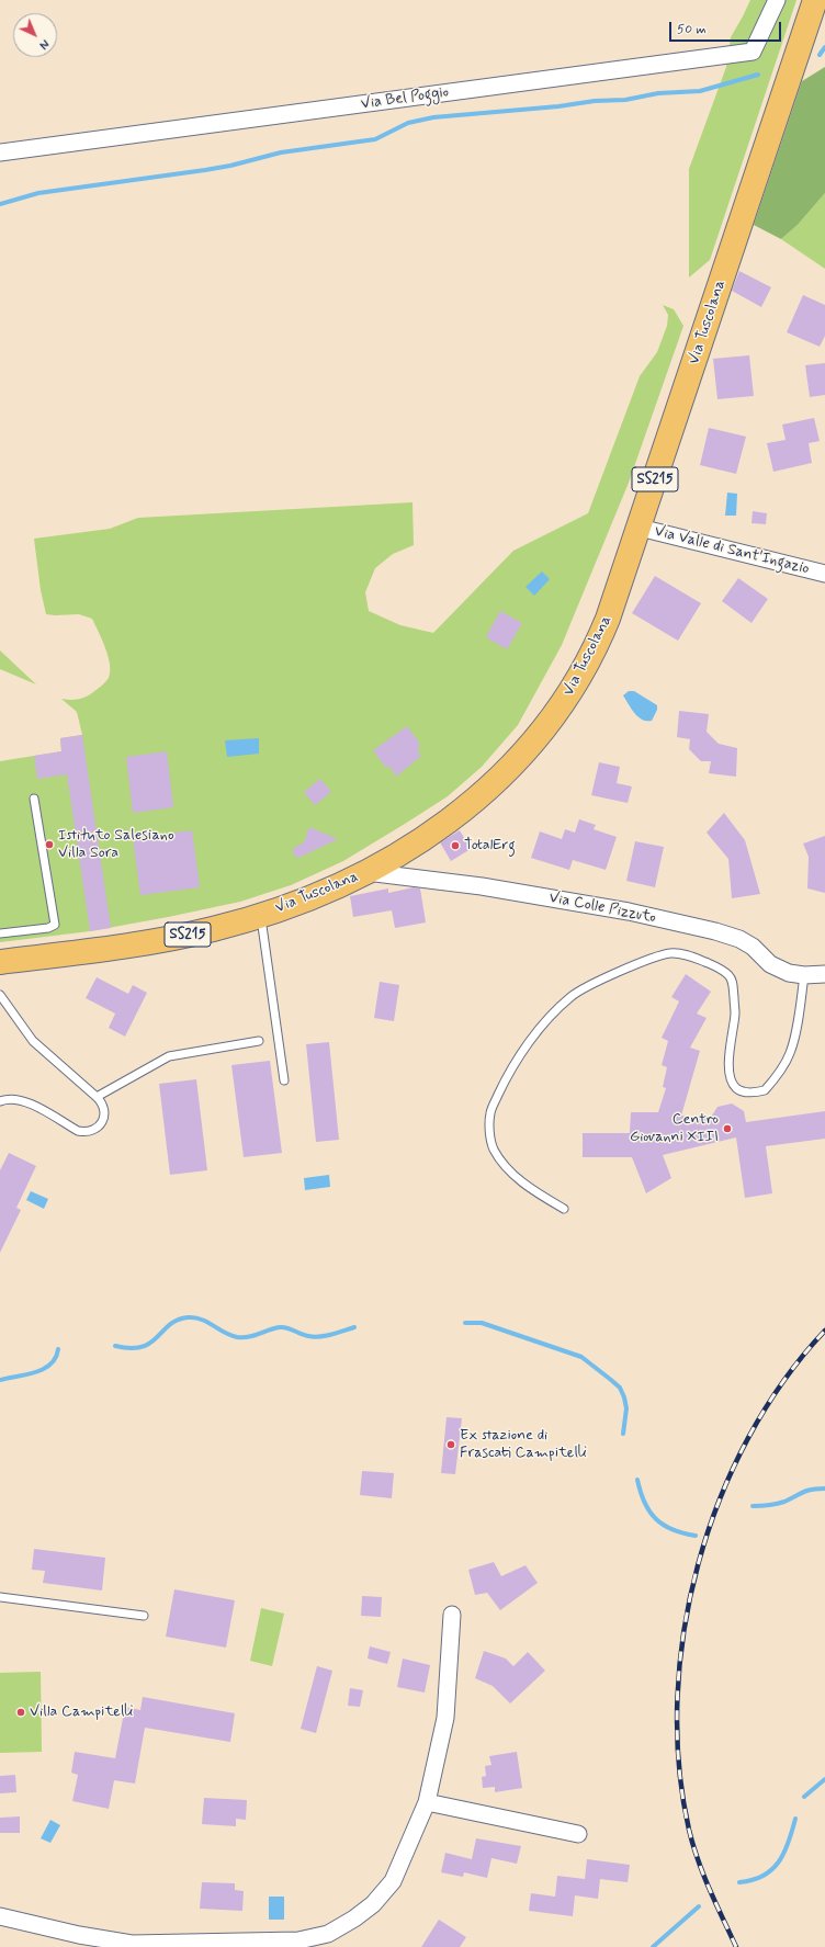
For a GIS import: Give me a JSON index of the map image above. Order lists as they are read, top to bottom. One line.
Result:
{"streets":{"main road":["Via Tuscolana","SS215"],"street":["Via Bel Poggio","Via Valle di Sant'Ingazio","Via Colle Pizzuto"]},"crossings":[["Via Tuscolana","Via Valle di Sant'Ingazio"],["Via Tuscolana","Via Colle Pizzuto"]],"places":["Istituto Salesiano Villa Sora","TotalErg","Centro Giovanni XIII","Ex stazione di Frascati Campitelli","Villa Campitelli"],"scale_bar":"50 m","north":"bottom right"}
